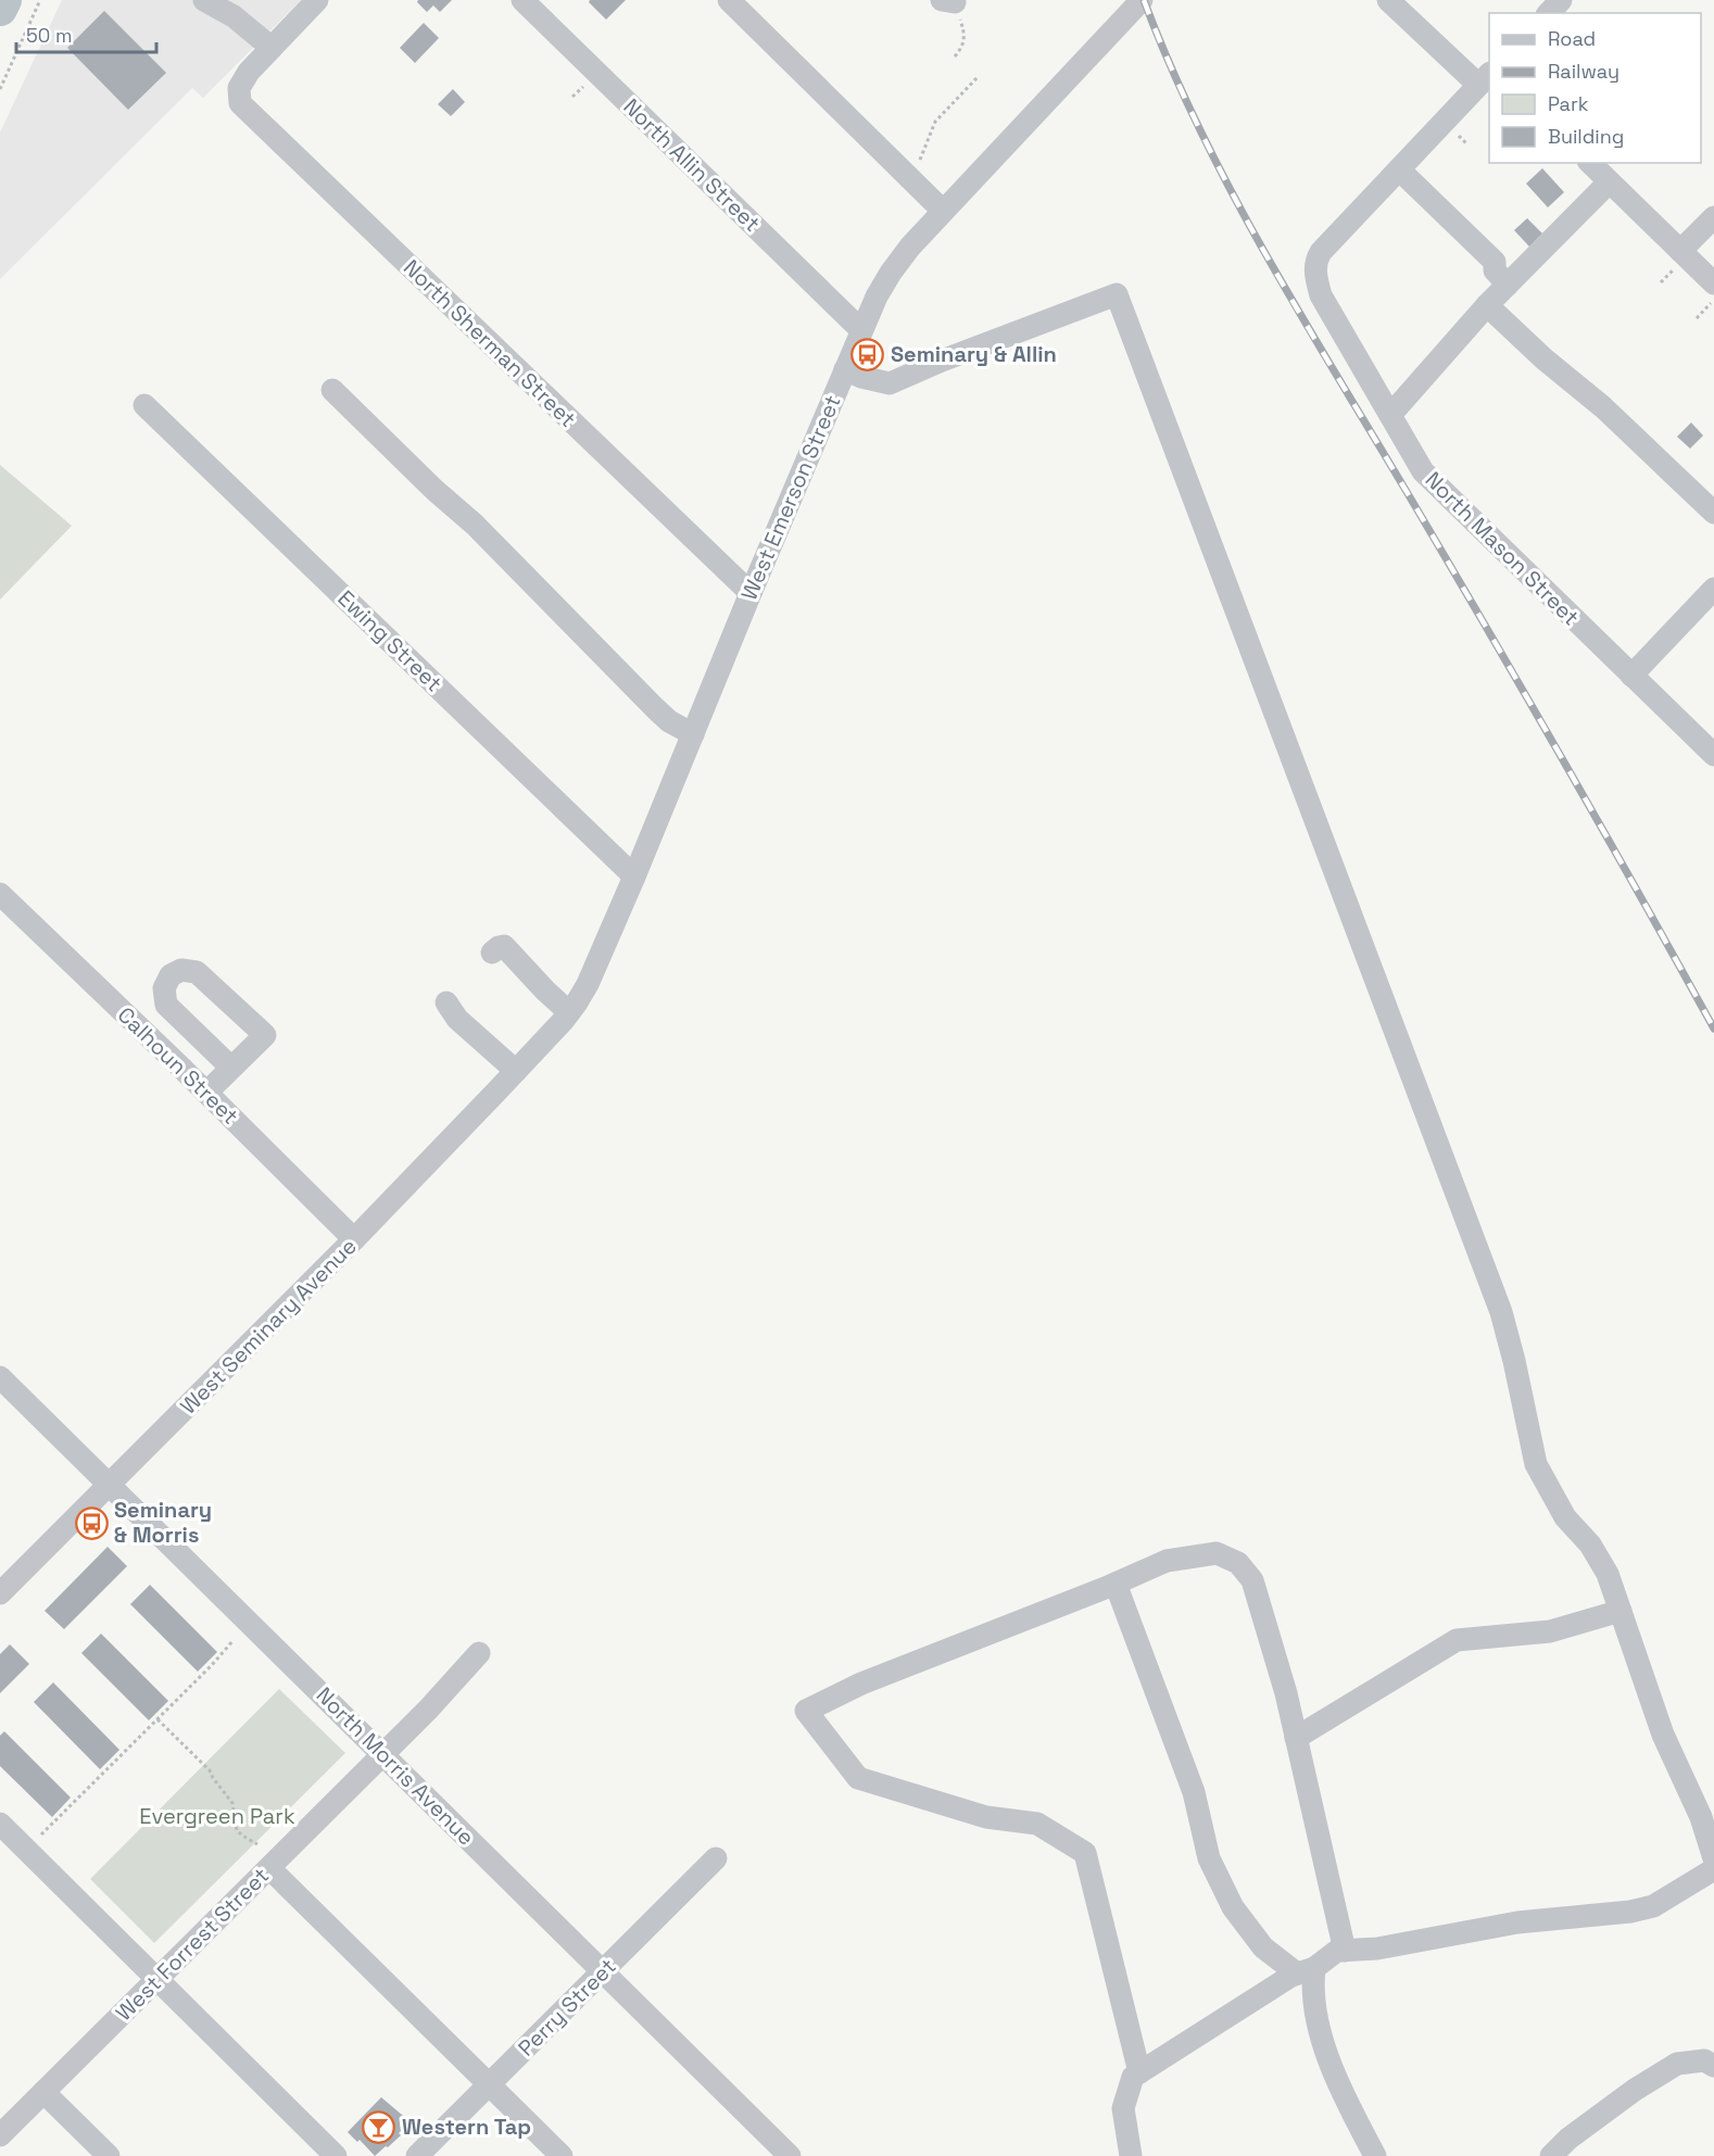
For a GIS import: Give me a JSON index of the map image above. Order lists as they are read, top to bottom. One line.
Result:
{"streets":{"street":["North Allin Street","North Sherman Street","West Emerson Street","North Mason Street","Ewing Street","Calhoun Street","West Seminary Avenue","North Morris Avenue","West Forrest Street","Perry Street"]},"crossings":[["North Allin Street","West Emerson Street"],["North Sherman Street","West Emerson Street"],["West Emerson Street","Ewing Street"],["West Emerson Street","West Seminary Avenue"],["Calhoun Street","West Seminary Avenue"],["West Seminary Avenue","North Morris Avenue"],["North Morris Avenue","West Forrest Street"],["North Morris Avenue","Perry Street"]],"parks":["Evergreen Park"],"places":{"bus stop":["Seminary & Allin","Seminary & Morris"],"bar":["Western Tap"]},"legend":["Road","Railway","Park","Building"],"scale_bar":"50 m"}
